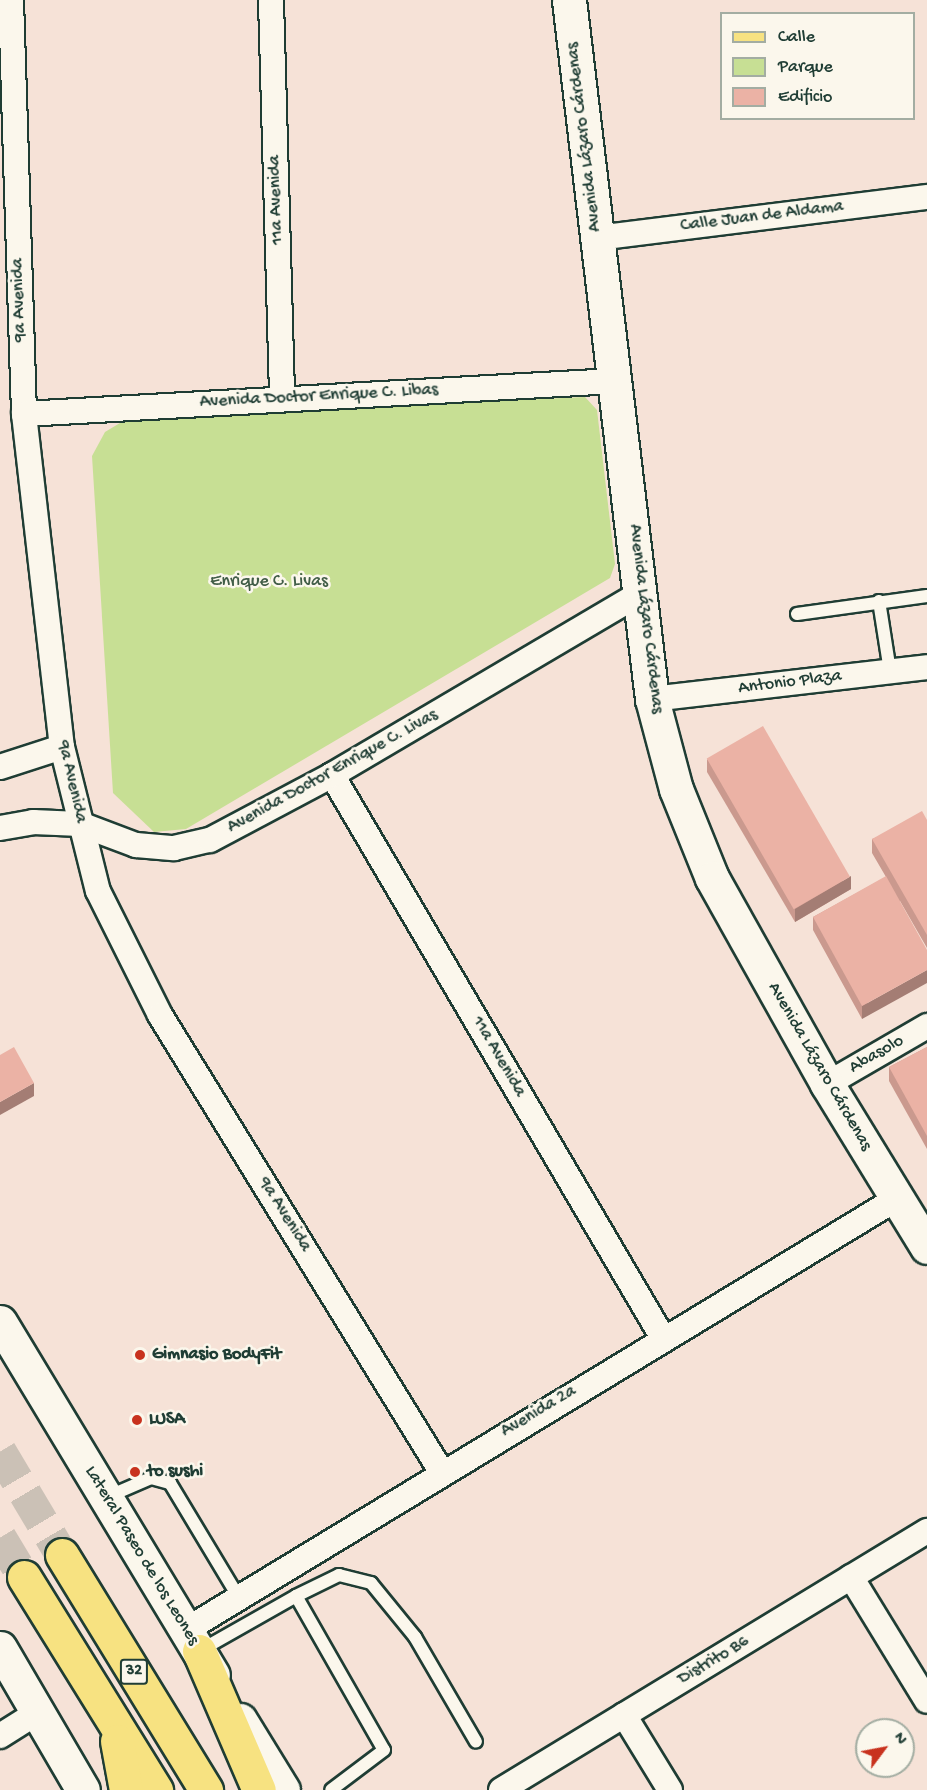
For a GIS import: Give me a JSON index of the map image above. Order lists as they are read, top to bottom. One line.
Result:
{"streets":{"main road":["32"],"street":["Avenida Lázaro Cárdenas","11a Avenida","Calle Juan de Aldama","9a Avenida","Avenida Doctor Enrique C. Libas","Antonio Plaza","Avenida Doctor Enrique C. Livas","Abasolo","Avenida 2a","Lateral Paseo de los Leones","Distrito B6"]},"crossings":[["Avenida Lázaro Cárdenas","Calle Juan de Aldama"],["Avenida Lázaro Cárdenas","Avenida Doctor Enrique C. Libas"],["Avenida Lázaro Cárdenas","Antonio Plaza"],["Avenida Lázaro Cárdenas","Avenida Doctor Enrique C. Livas"],["Avenida Lázaro Cárdenas","Abasolo"],["Avenida Lázaro Cárdenas","Avenida 2a"],["11a Avenida","Avenida Doctor Enrique C. Libas"],["11a Avenida","Avenida Doctor Enrique C. Livas"],["11a Avenida","Avenida 2a"],["9a Avenida","Avenida Doctor Enrique C. Libas"],["9a Avenida","Avenida Doctor Enrique C. Livas"],["9a Avenida","Avenida 2a"],["Avenida 2a","Lateral Paseo de los Leones"]],"parks":["Enrique C. Livas"],"places":["Gimnasio BodyFit","LUSA","to sushi"],"legend":["Calle","Parque","Edificio"],"north":"top right"}
